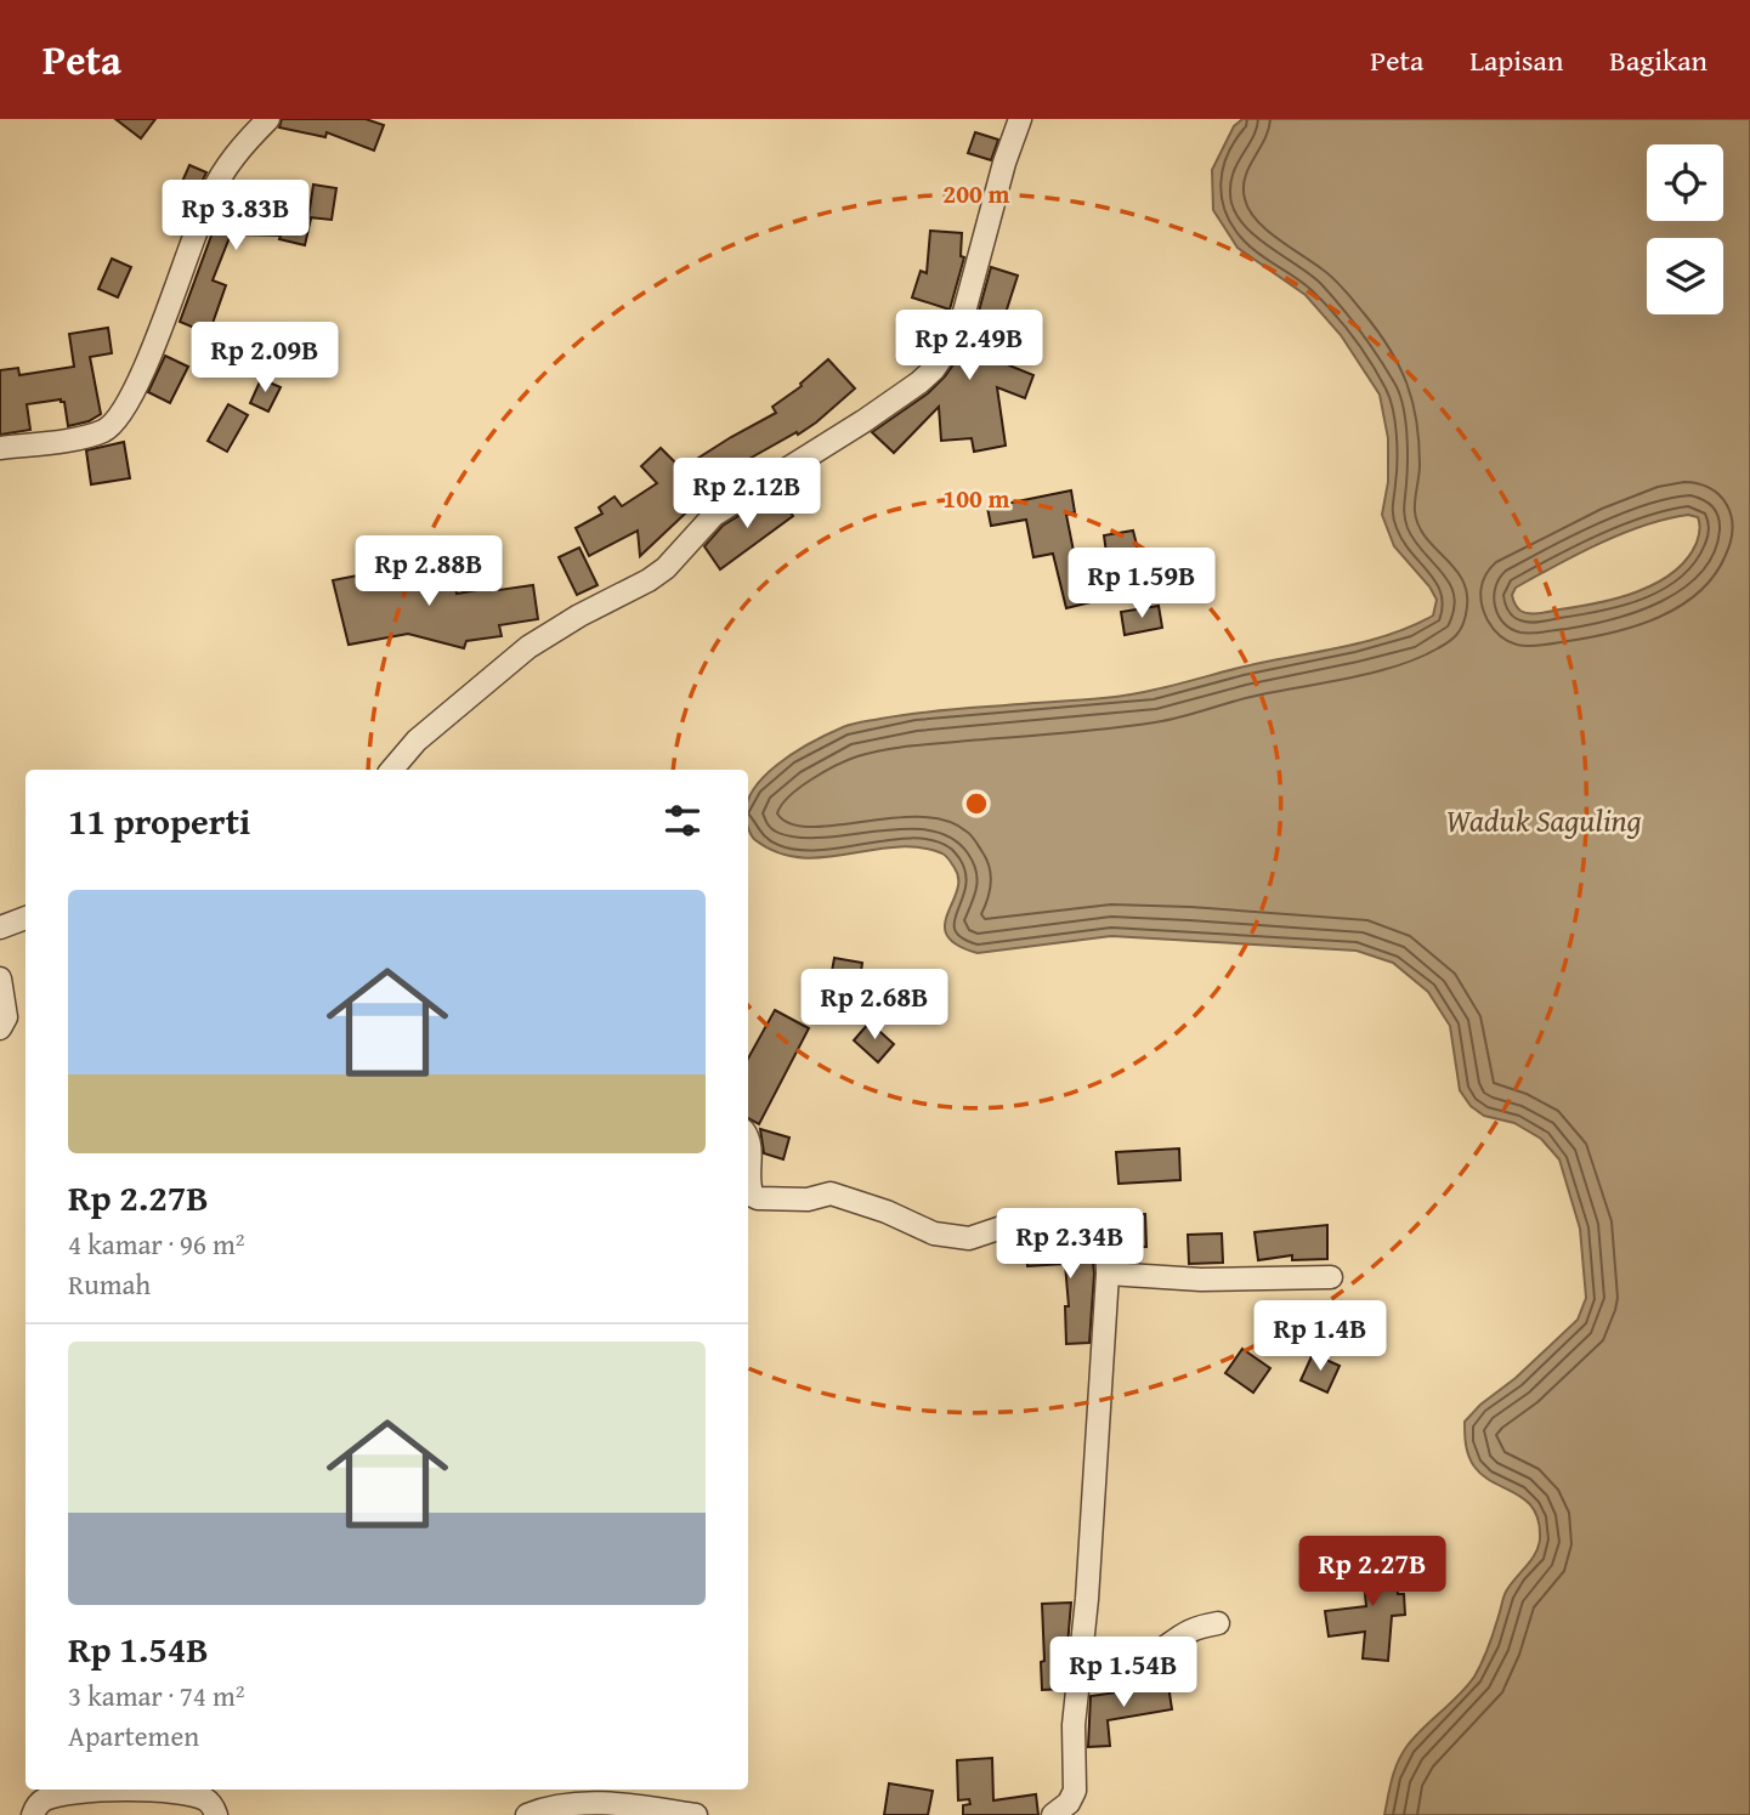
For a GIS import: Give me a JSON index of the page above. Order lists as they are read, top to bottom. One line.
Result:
{"water":["Waduk Saguling"],"page":{"header":"Peta","nav":["Peta","Lapisan","Bagikan"],"price":["Rp 3.83B","Rp 2.49B","Rp 2.09B","Rp 2.12B","Rp 2.88B","Rp 1.59B","Rp 2.68B","Rp 2.34B","Rp 1.4B","Rp 2.27B","Rp 1.54B"],"heading":"11 properti","list":[{"name":"Rp 2.27B","note":"4 kamar · 96 m² · Rumah"},{"name":"Rp 1.54B","note":"3 kamar · 74 m² · Apartemen"}]},"rings":["200 m","100 m"]}
